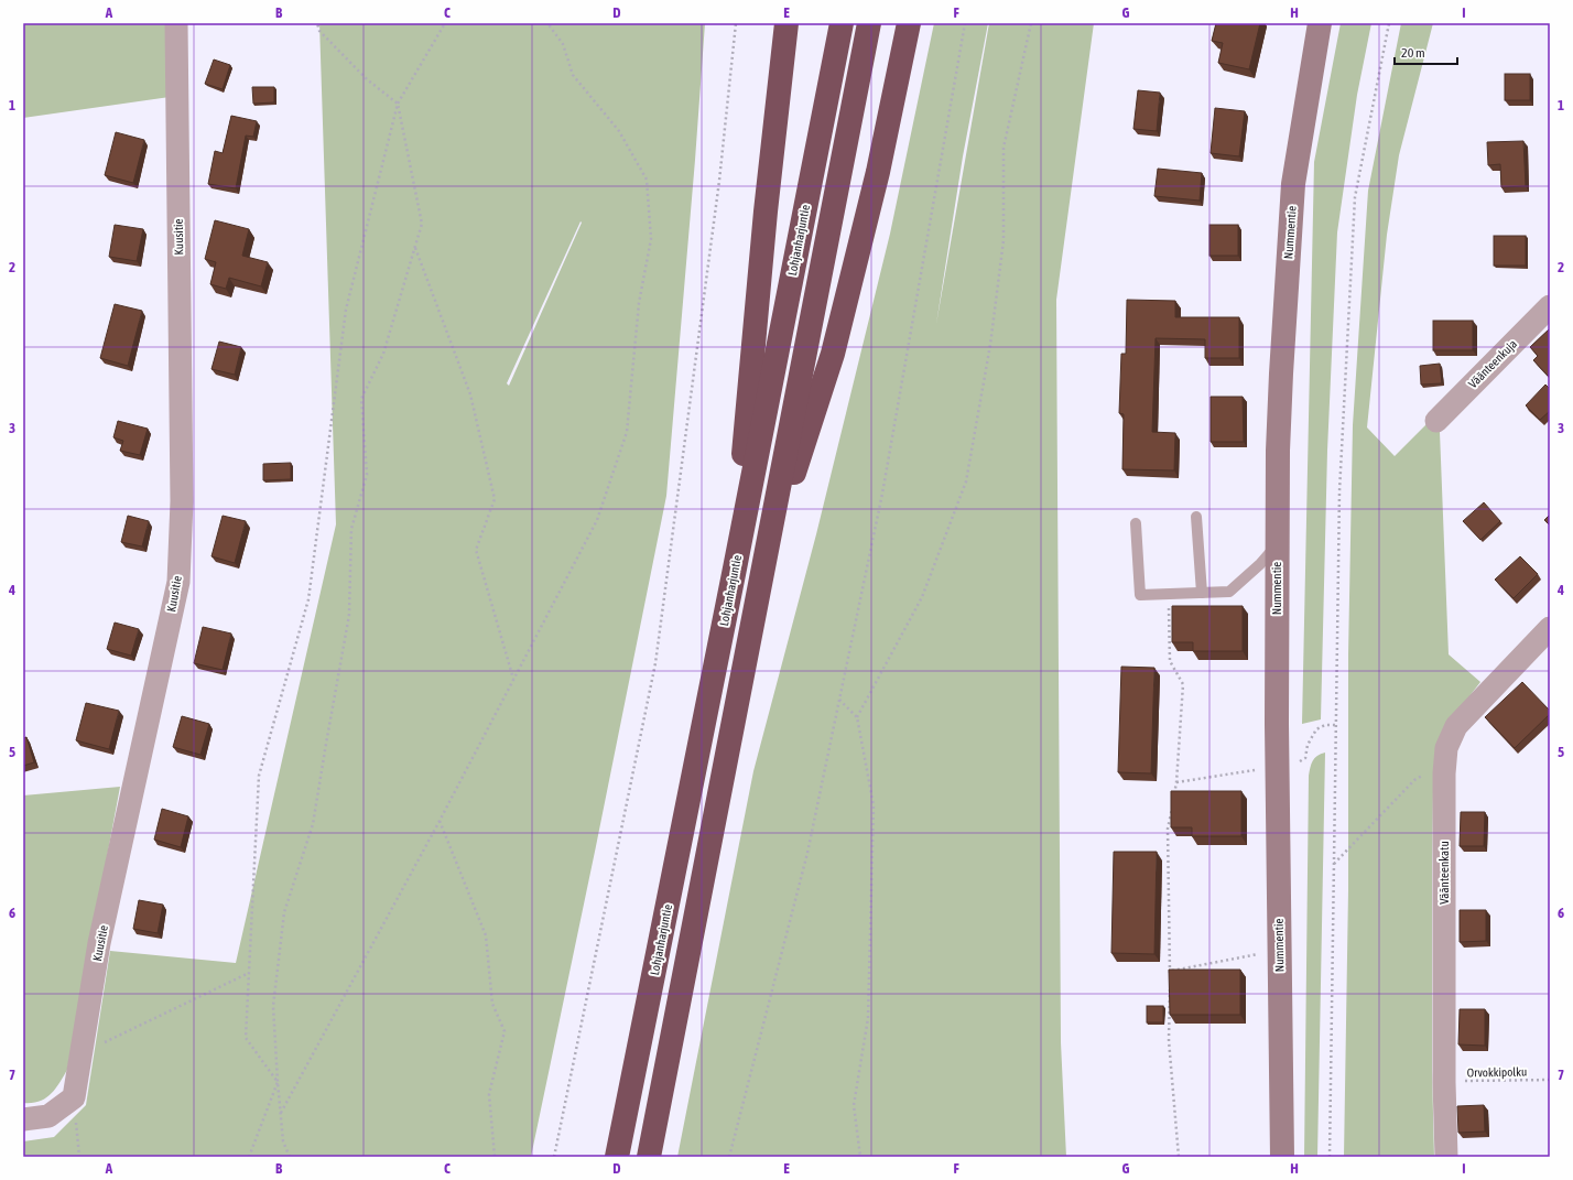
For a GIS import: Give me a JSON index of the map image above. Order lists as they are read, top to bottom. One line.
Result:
{"streets":{"highway":["Lohjanharjuntie"],"street":["Nummentie","Kuusitie","Väänteenkuja","Väänteenkatu"],"path":["Orvokkipolku"]},"crossings":[["Väänteenkatu","Orvokkipolku"]],"scale_bar":"20 m","grid":{"columns":["A","B","C","D","E","F","G","H","I"],"rows":["1","2","3","4","5","6","7"]}}
